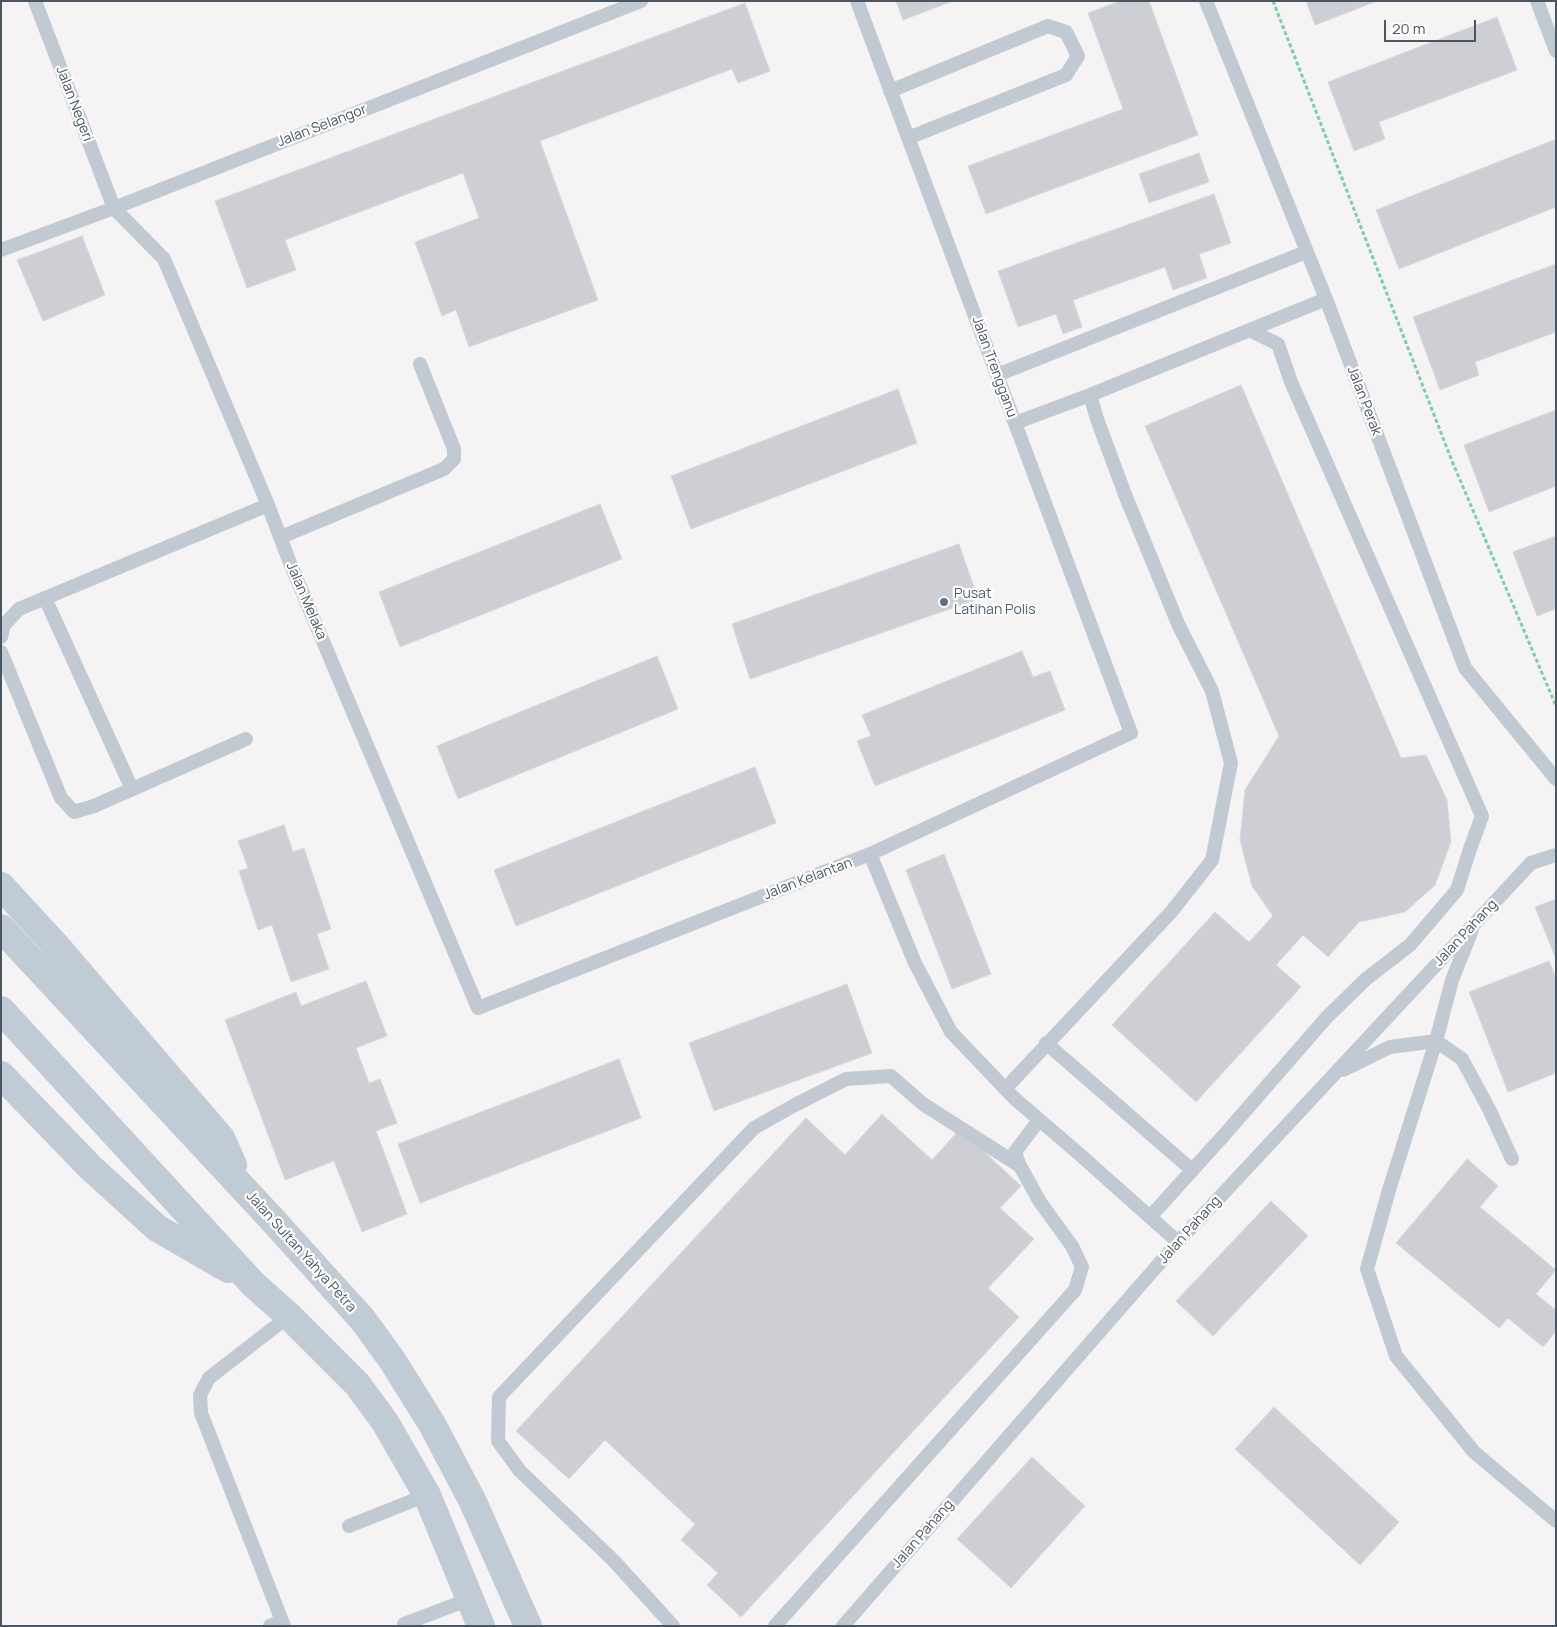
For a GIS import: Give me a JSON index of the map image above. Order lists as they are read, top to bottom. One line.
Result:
{"streets":{"main road":["Jalan Sultan Yahya Petra"],"lane":["Jalan Negeri","Jalan Selangor","Jalan Trengganu","Jalan Perak","Jalan Melaka","Jalan Kelantan","Jalan Pahang"]},"crossings":[["Jalan Negeri","Jalan Selangor"],["Jalan Negeri","Jalan Melaka"],["Jalan Selangor","Jalan Melaka"],["Jalan Trengganu","Jalan Kelantan"],["Jalan Melaka","Jalan Kelantan"]],"places":["Pusat Latihan Polis"],"scale_bar":"20 m"}
